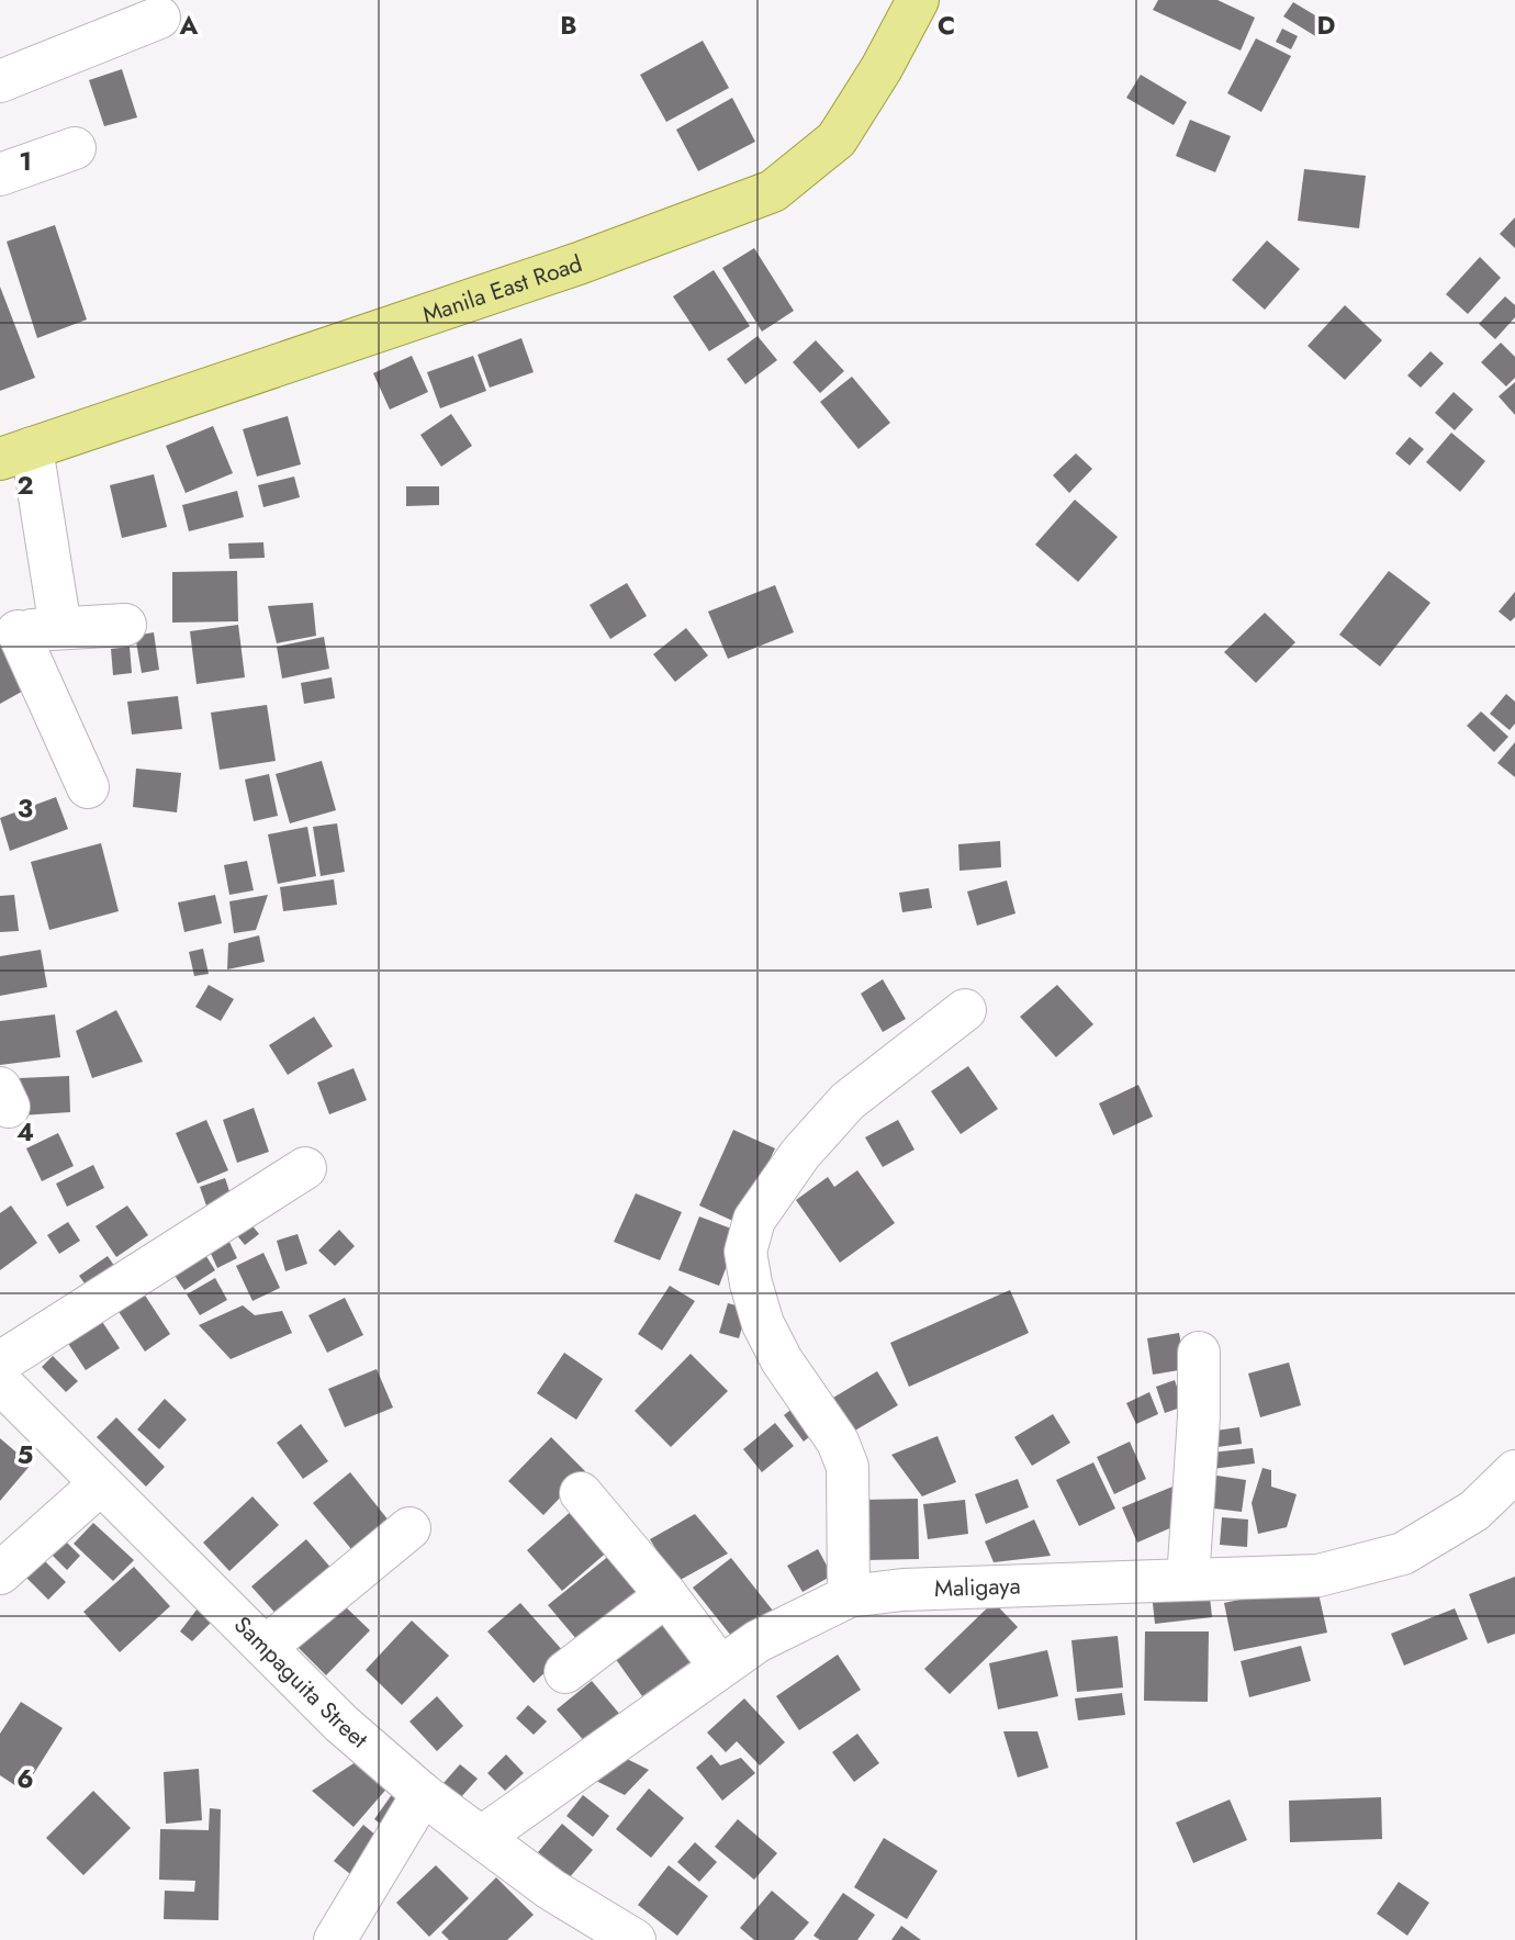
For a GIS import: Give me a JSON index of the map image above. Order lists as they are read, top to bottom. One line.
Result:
{"streets":{"main road":["Manila East Road"],"street":["Maligaya","Sampaguita Street"]},"crossings":[["Maligaya","Sampaguita Street"]],"grid":{"columns":["A","B","C","D"],"rows":["1","2","3","4","5","6"]}}
